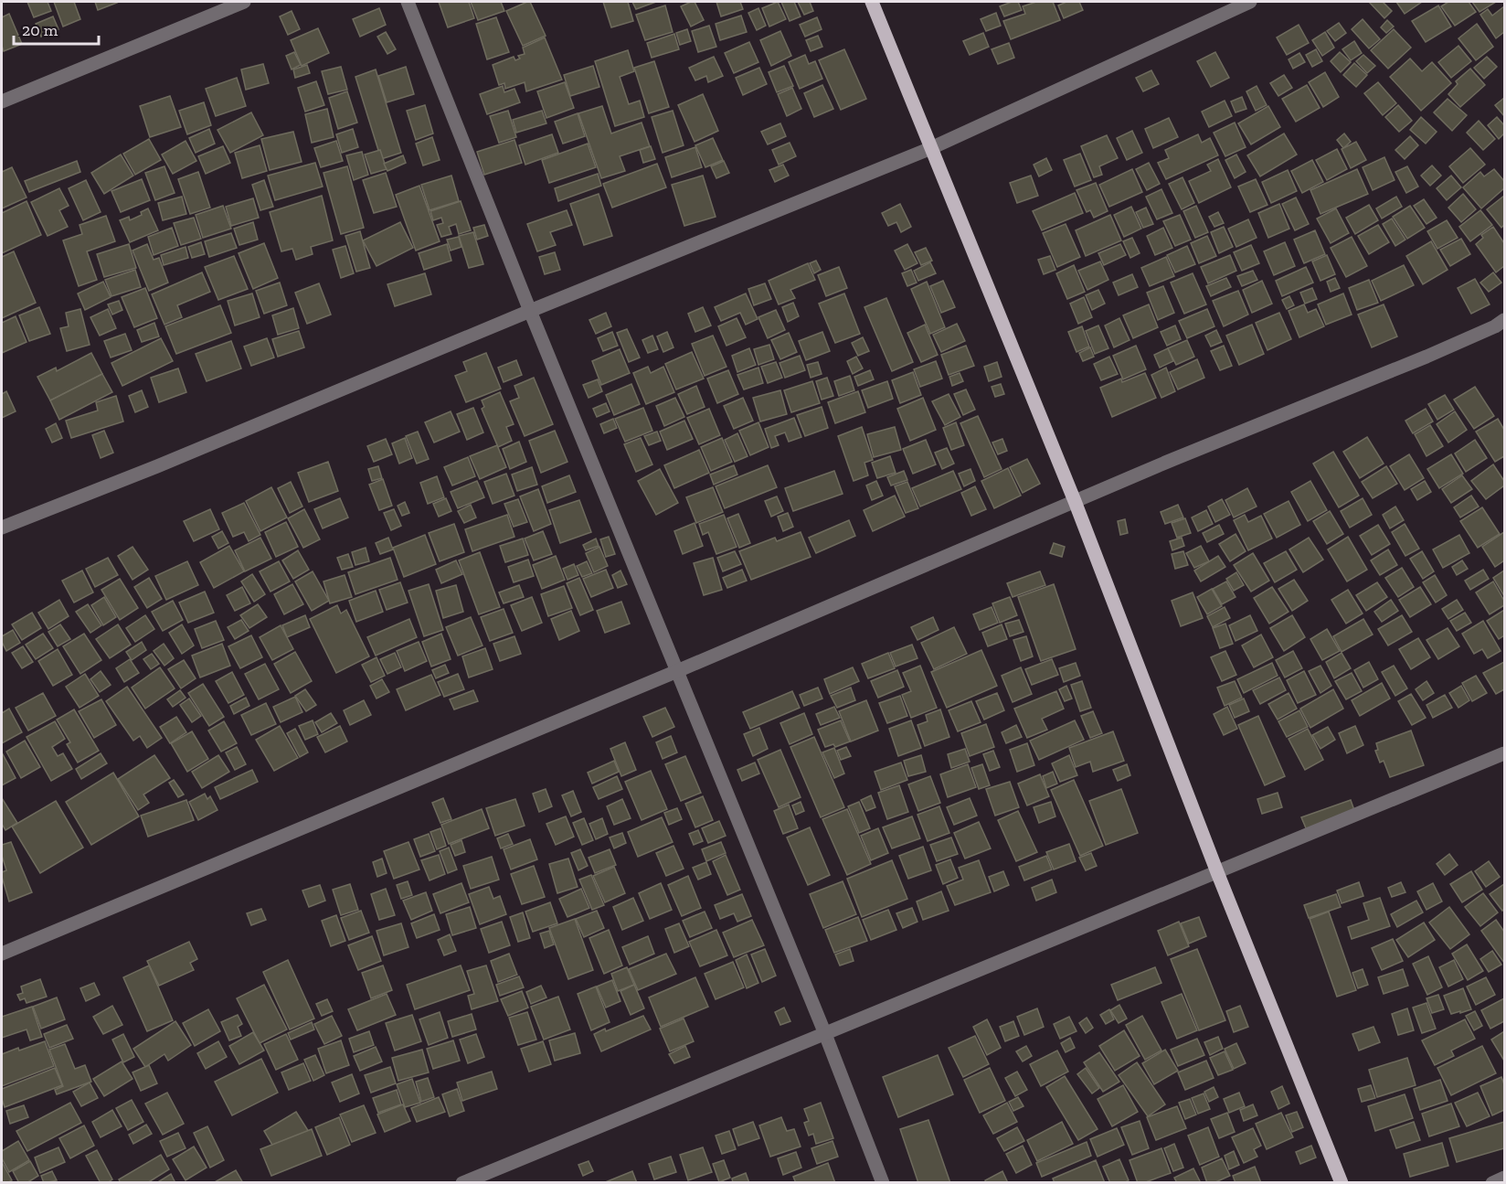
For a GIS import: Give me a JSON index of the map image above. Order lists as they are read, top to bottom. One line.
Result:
{"scale_bar":"20 m"}
